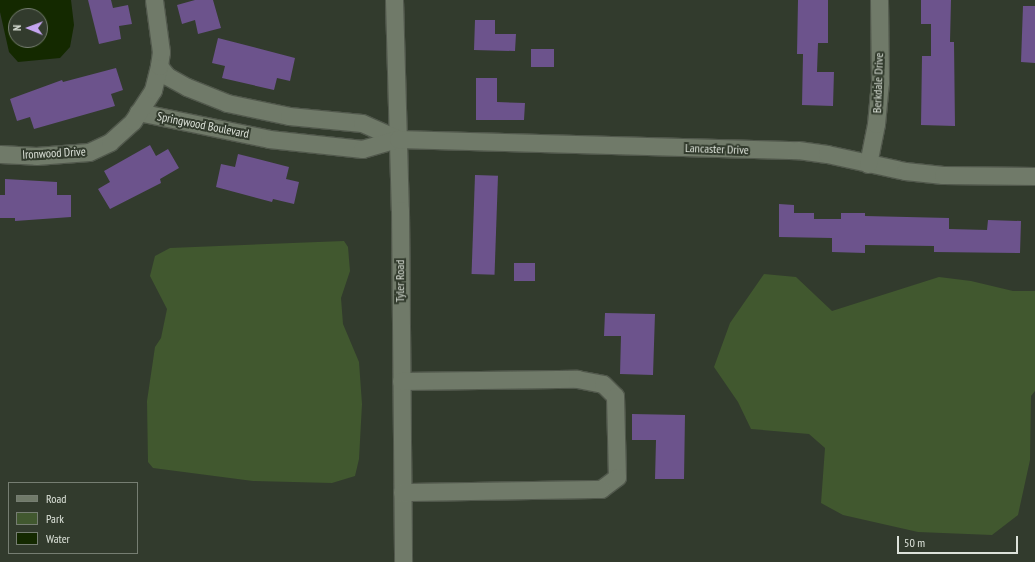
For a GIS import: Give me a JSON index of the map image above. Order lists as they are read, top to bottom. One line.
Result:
{"streets":{"street":["Berkdale Drive","Springwood Boulevard","Lancaster Drive","Ironwood Drive","Tyler Road"]},"crossings":[["Berkdale Drive","Lancaster Drive"],["Springwood Boulevard","Lancaster Drive"],["Springwood Boulevard","Ironwood Drive"],["Springwood Boulevard","Tyler Road"],["Lancaster Drive","Tyler Road"]],"legend":["Road","Park","Water"],"scale_bar":"50 m","north":"left"}
